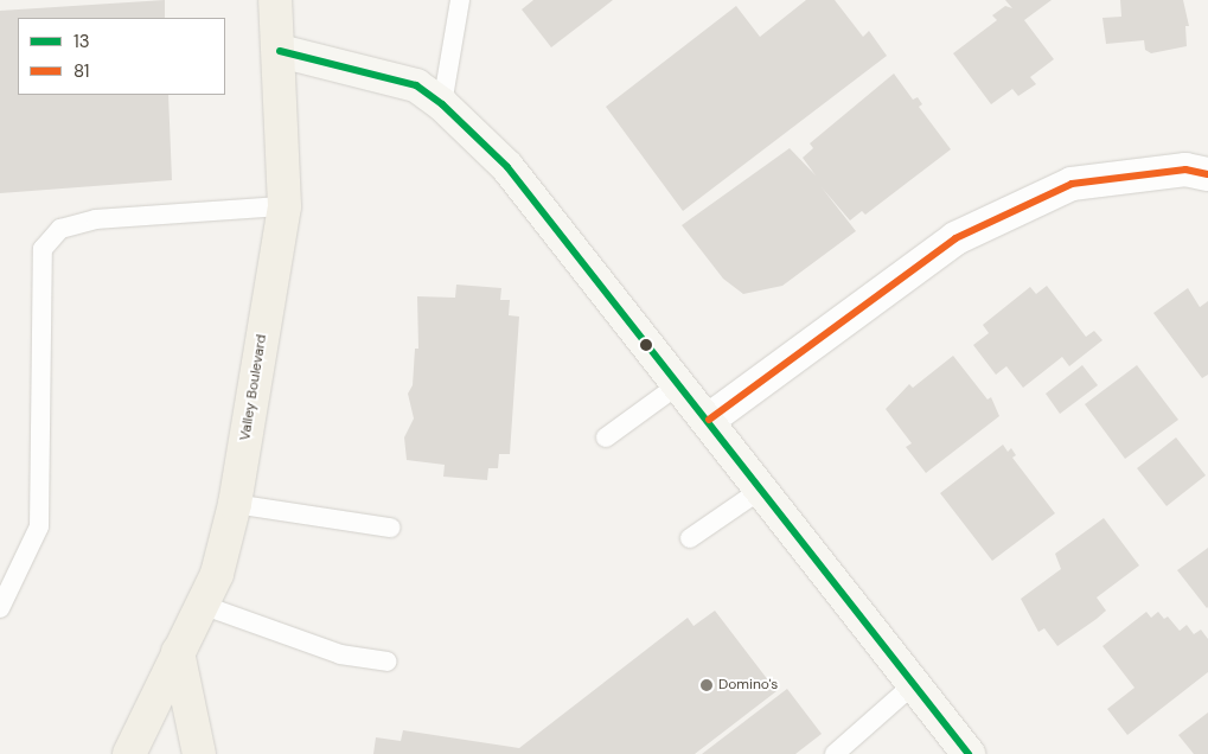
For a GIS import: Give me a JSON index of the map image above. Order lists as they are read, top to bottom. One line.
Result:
{"streets":{"main road":["Valley Boulevard"]},"places":["Domino's"],"lines":["transit line 13","transit line 81"],"legend":["13","81"]}
